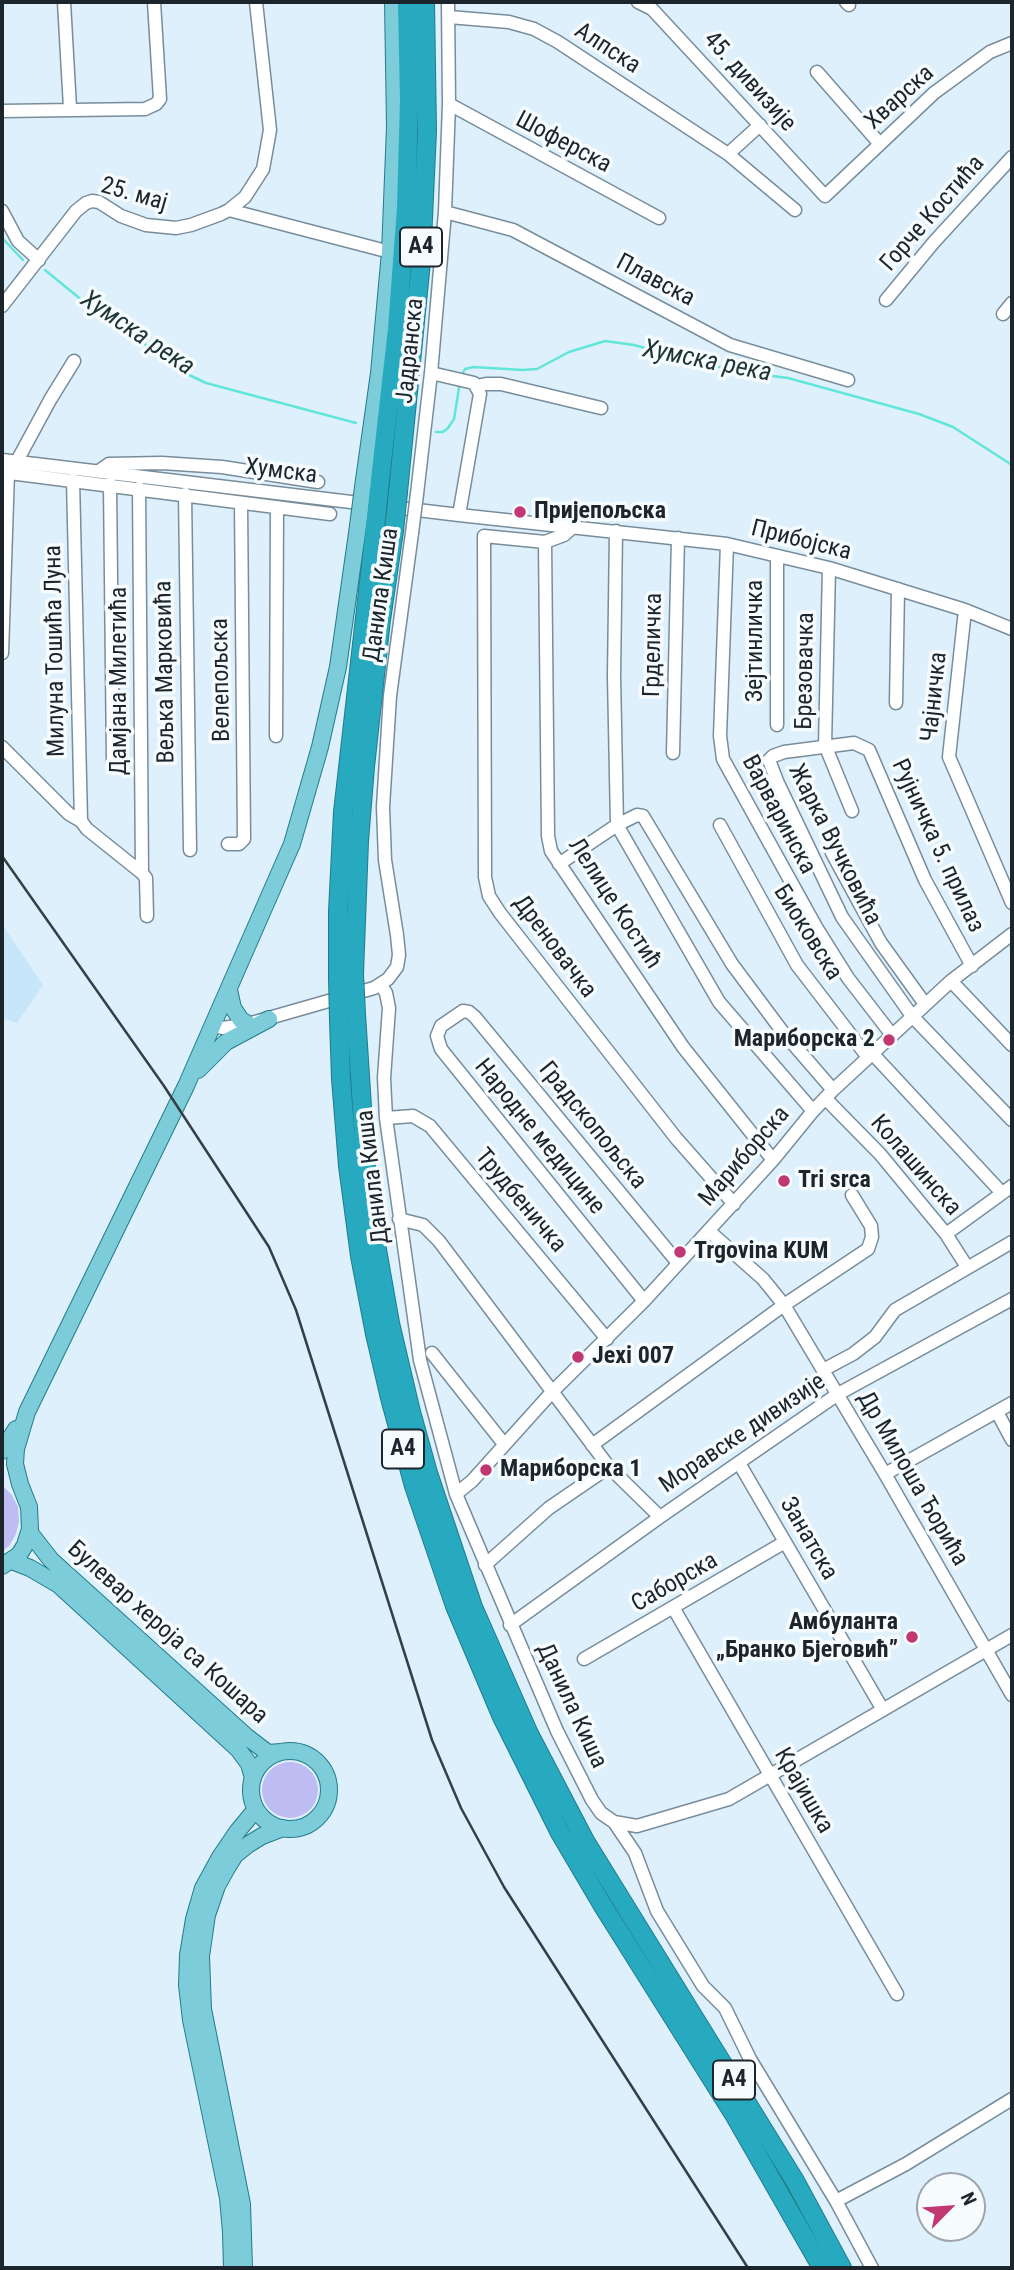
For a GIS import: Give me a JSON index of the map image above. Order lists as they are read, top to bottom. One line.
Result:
{"streets":{"highway":["A4"],"main road":["Булевар хероја са Кошара"],"street":["Алпска","45. дивизије","Хварска","Шоферска","25. мај","Горче Костића","Плавска","Јадранска","Хумска","Прибојска","Данила Киша","Зејтинличка","Грделичка","Милуна Тошића Луна","Брезовачка","Вељка Марковића","Велепољска","Дамјана Милетића","Чајничка","Варваринска","Жарка Вучковића","Рујничка 5. прилаз","Лелице Костић","Биоковска","Дреновачка","Градскопољска","Народне медицине","Мариборска","Колашинска","Трудбеничка","Моравске дивизије","Др Милоша Ђорића","Занатска","Саборска","Крајишка"]},"crossings":[["Алпска","Јадранска"],["45. дивизије","Хварска"],["Шоферска","Јадранска"],["Плавска","Јадранска"],["Јадранска","Данила Киша"],["Хумска","Прибојска"],["Хумска","Милуна Тошића Луна"],["Хумска","Вељка Марковића"],["Хумска","Велепољска"],["Хумска","Дамјана Милетића"],["Прибојска","Зејтинличка"],["Прибојска","Грделичка"],["Прибојска","Брезовачка"],["Прибојска","Чајничка"],["Прибојска","Варваринска"],["Данила Киша","Мариборска"],["Данила Киша","Трудбеничка"],["Данила Киша","Моравске дивизије"],["Брезовачка","Жарка Вучковића"],["Брезовачка","Рујничка 5. прилаз"],["Варваринска","Мариборска"],["Жарка Вучковића","Рујничка 5. прилаз"],["Жарка Вучковића","Мариборска"],["Рујничка 5. прилаз","Мариборска"],["Лелице Костић","Дреновачка"],["Лелице Костић","Мариборска"],["Биоковска","Мариборска"],["Дреновачка","Мариборска"],["Градскопољска","Народне медицине"],["Градскопољска","Мариборска"],["Народне медицине","Мариборска"],["Мариборска","Колашинска"],["Мариборска","Трудбеничка"],["Мариборска","Др Милоша Ђорића"],["Моравске дивизије","Др Милоша Ђорића"],["Моравске дивизије","Занатска"],["Занатска","Саборска"],["Саборска","Крајишка"]],"water":["Хумска река"],"places":["Пријепољска","Мариборска 2","Tri srca","Trgovina KUM","Jexi 007","Мариборска 1","Амбуланта „Бранко Бјеговић”"],"north":"top right"}
